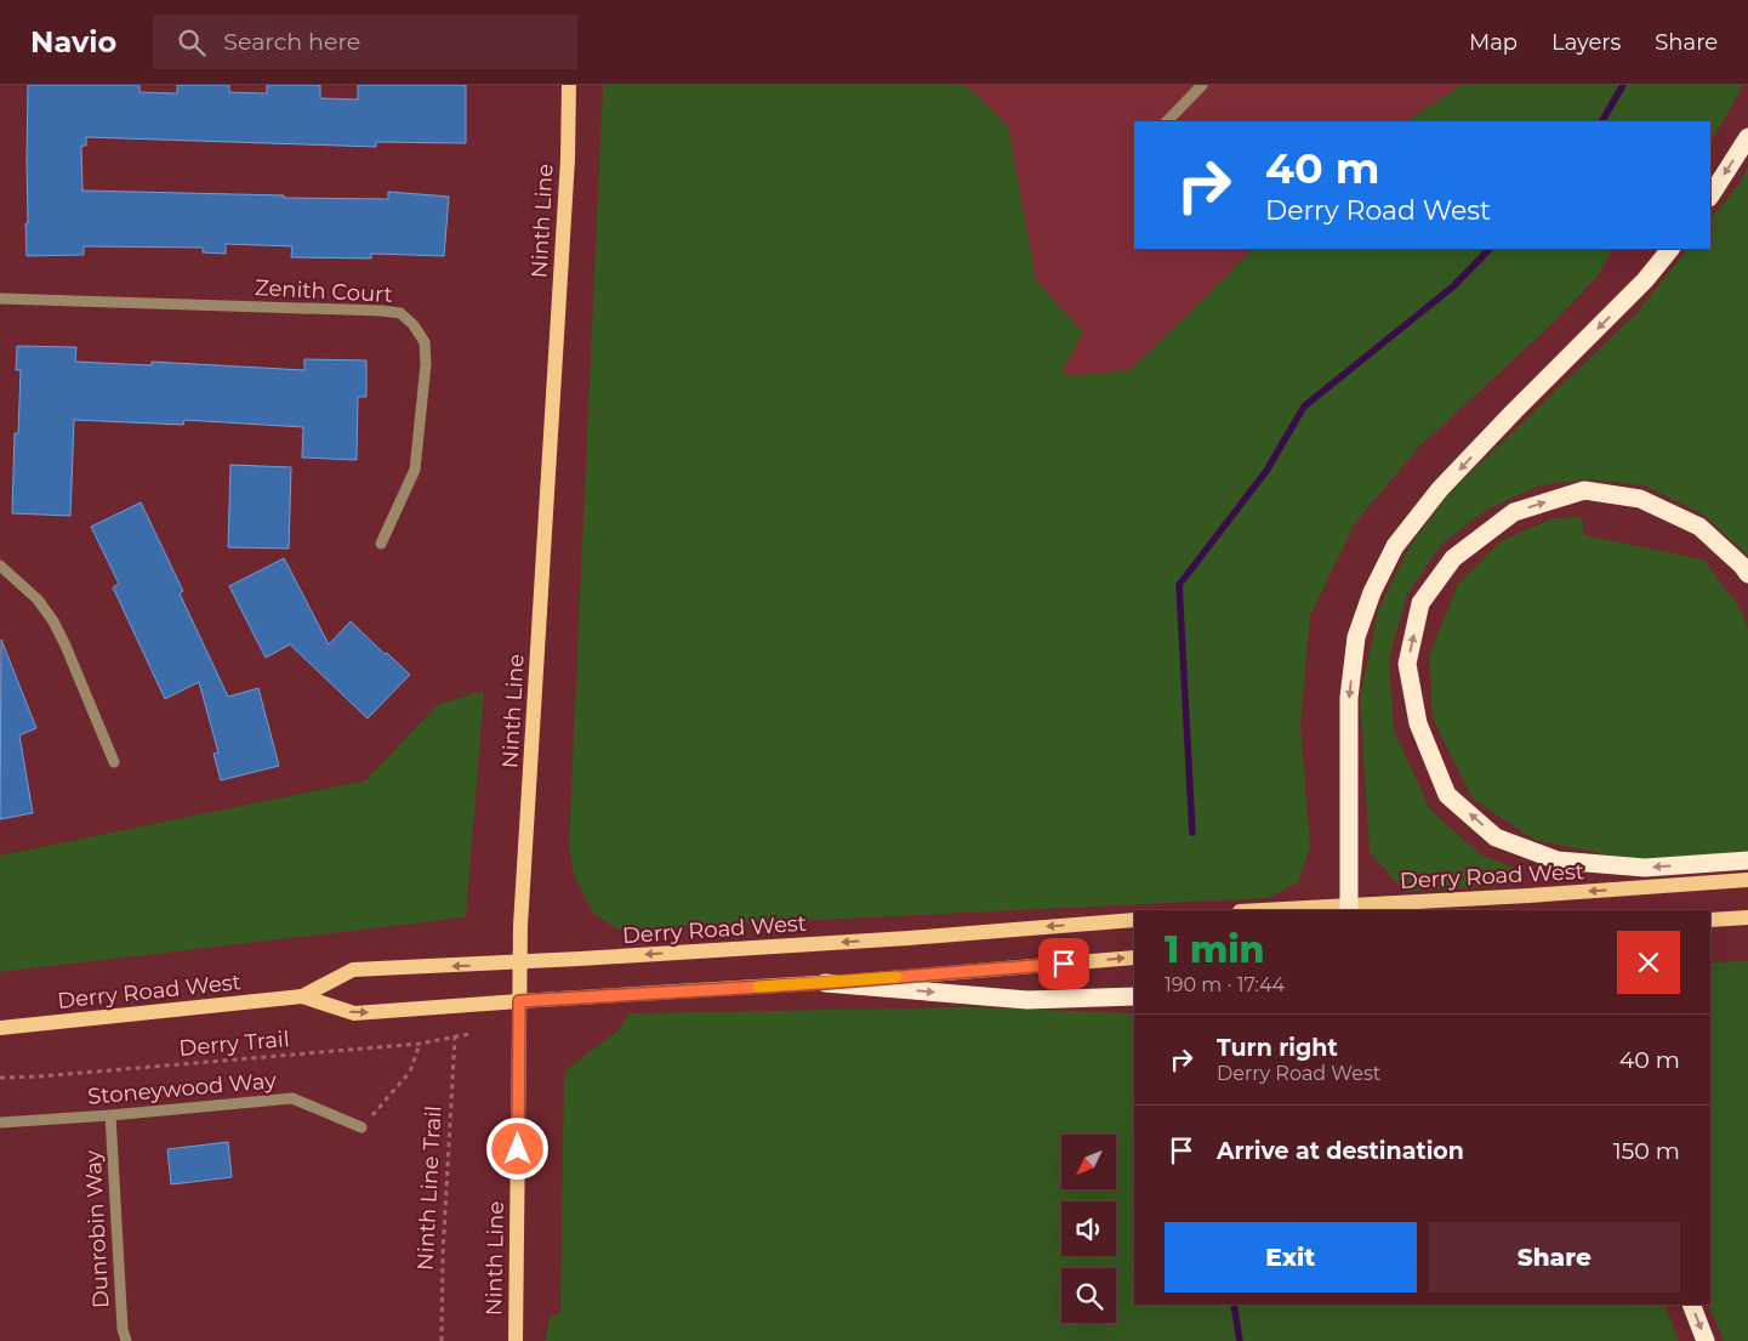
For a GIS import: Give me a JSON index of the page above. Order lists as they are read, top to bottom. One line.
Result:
{"streets":{"main road":["Ninth Line","Derry Road West"],"street":["Zenith Court","Stoneywood Way","Dunrobin Way"],"path":["Derry Trail","Ninth Line Trail"]},"crossings":[["Ninth Line","Derry Road West"],["Derry Trail","Ninth Line Trail"],["Stoneywood Way","Dunrobin Way"]],"north":"bottom left","page":{"header":"Navio","search":"Search here","nav":["Map","Layers","Share"],"turn":["40 m","Derry Road West"],"heading":["1 min","190 m · 17:44"],"list":[{"name":"Turn right","note":"Derry Road West","value":"40 m"},{"name":"Arrive at destination","value":"150 m"}],"buttons":["Exit","Share"]}}
